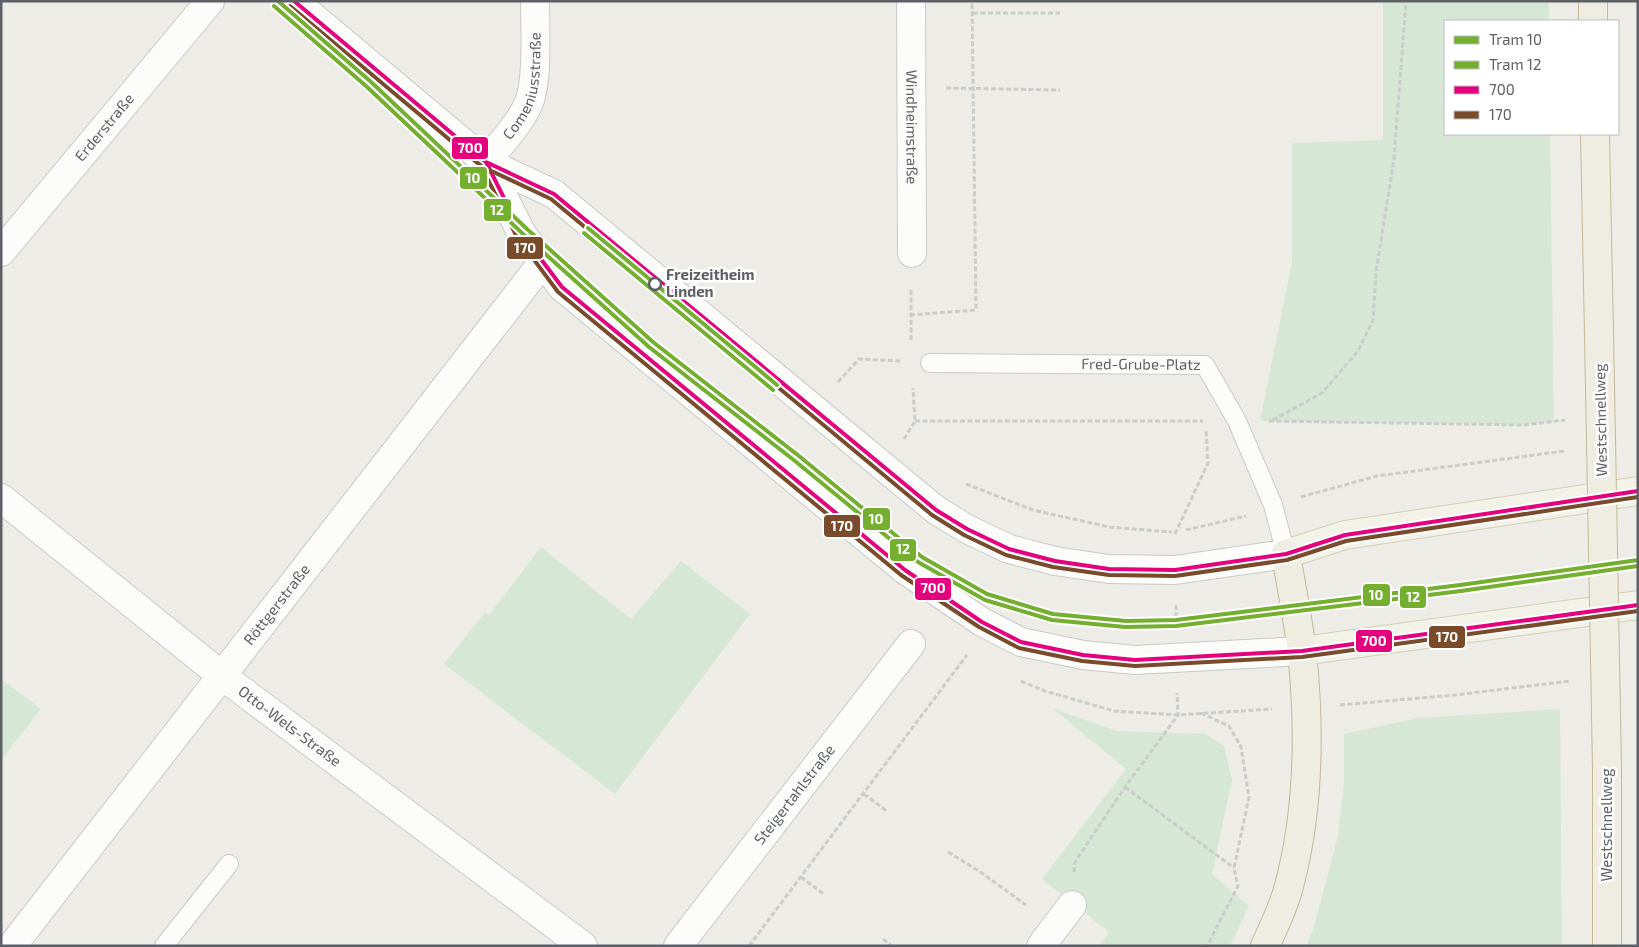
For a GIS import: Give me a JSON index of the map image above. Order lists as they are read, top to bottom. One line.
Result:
{"streets":{"highway":["Westschnellweg"],"street":["Comeniusstraße","Erderstraße","Windheimstraße","Röttgerstraße","Otto-Wels-Straße","Steigertahlstraße"],"lane":["Fred-Grube-Platz"]},"crossings":[["Röttgerstraße","Otto-Wels-Straße"]],"places":["Freizeitheim Linden"],"lines":["tram line 10","transit line 700","tram line 12","transit line 170"],"legend":["Tram 10","Tram 12","700","170"]}
